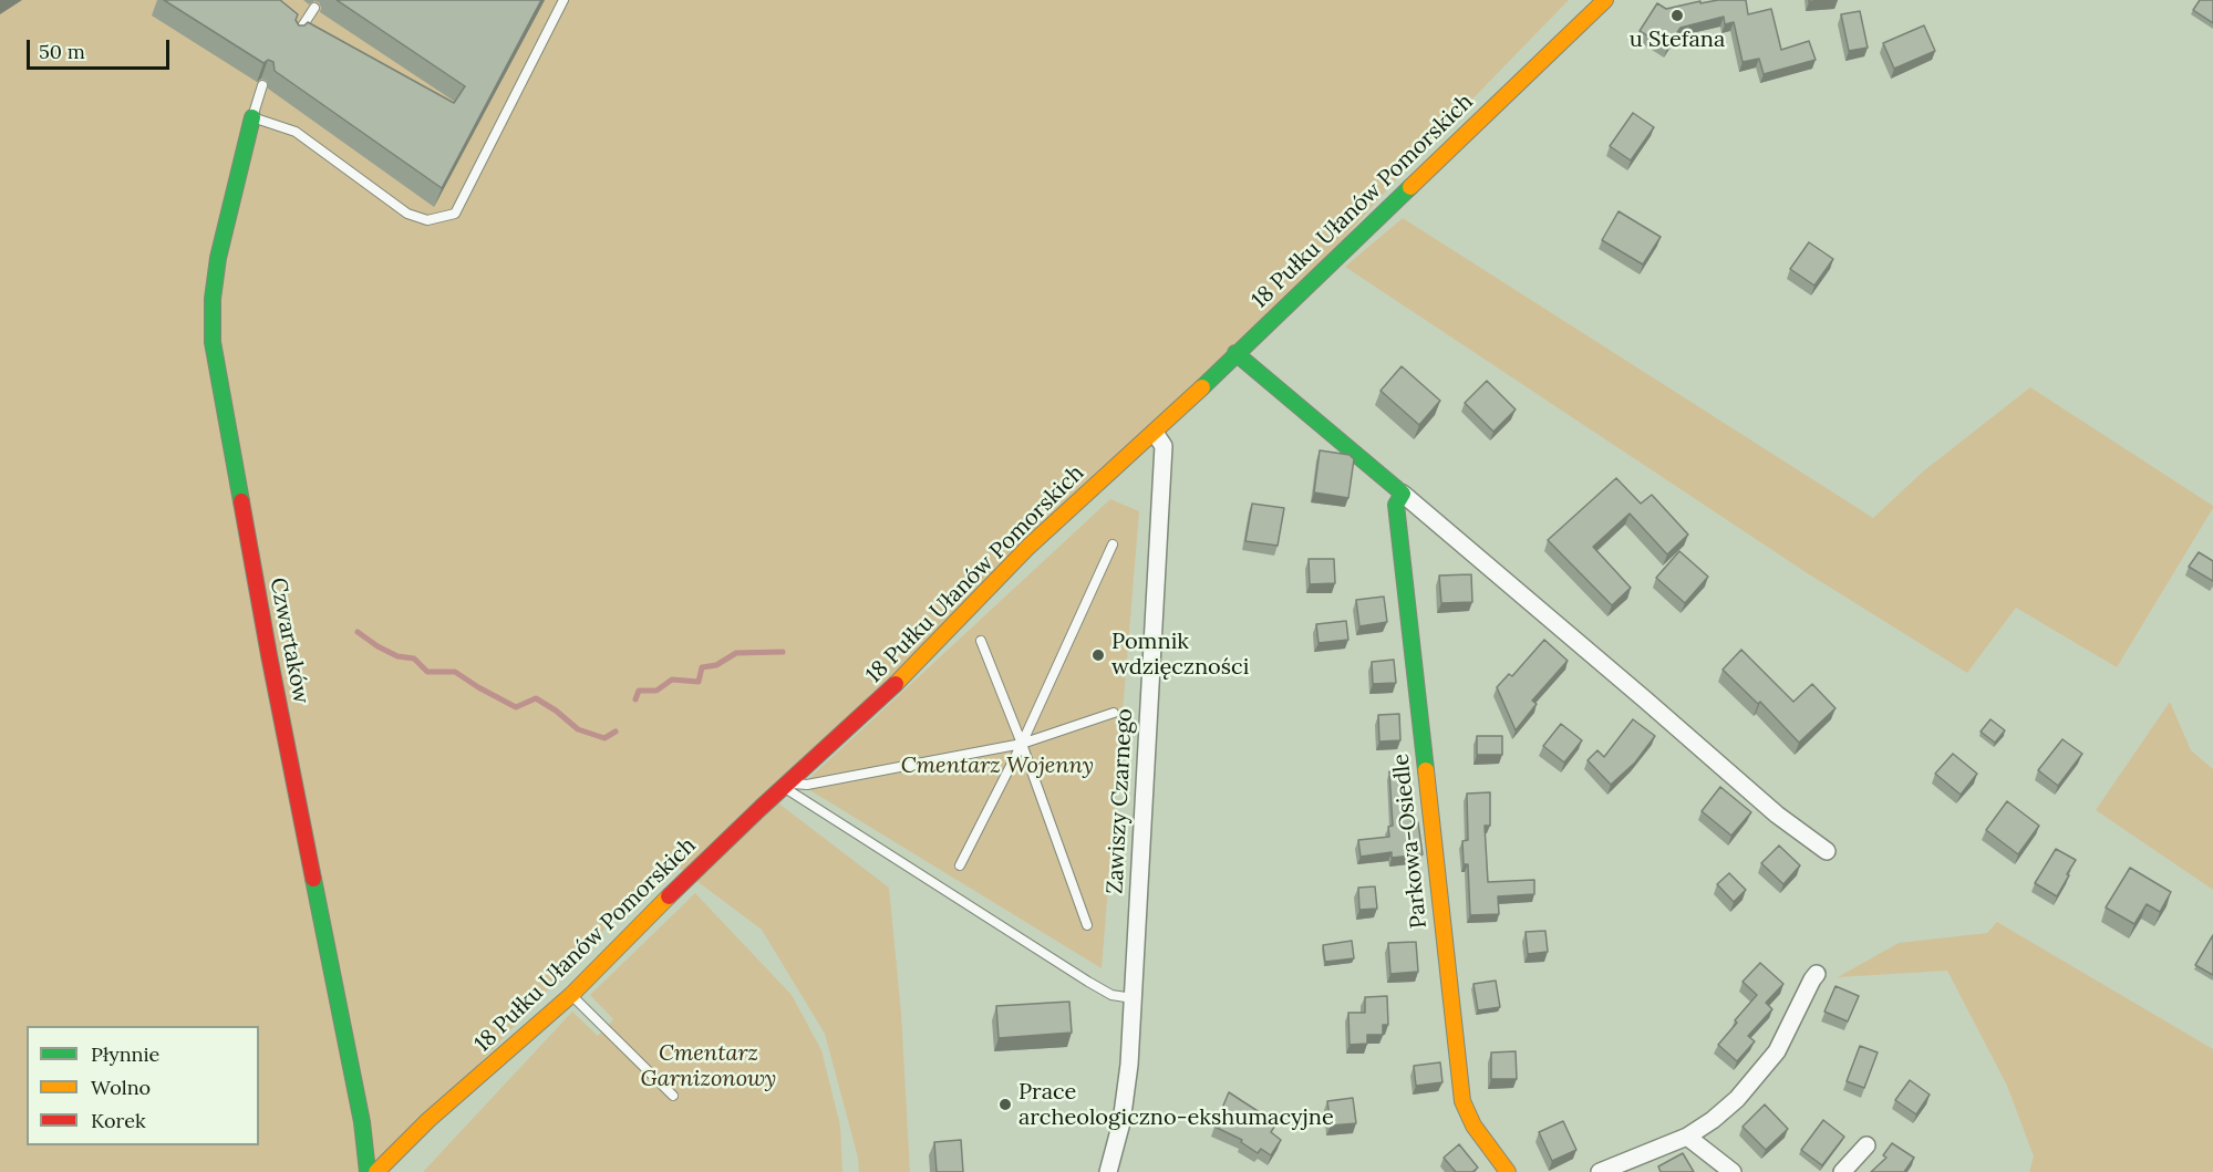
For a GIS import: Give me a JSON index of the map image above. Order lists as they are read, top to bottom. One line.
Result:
{"streets":{"street":["18 Pułku Ułanów Pomorskich","Czwartaków","Zawiszy Czarnego","Parkowa-Osiedle"]},"crossings":[["18 Pułku Ułanów Pomorskich","Zawiszy Czarnego"]],"parks":["Cmentarz Wojenny","Cmentarz Garnizonowy"],"places":["u Stefana","Pomnik wdzięczności","Prace archeologiczno-ekshumacyjne"],"legend":["Płynnie","Wolno","Korek"],"scale_bar":"50 m"}
